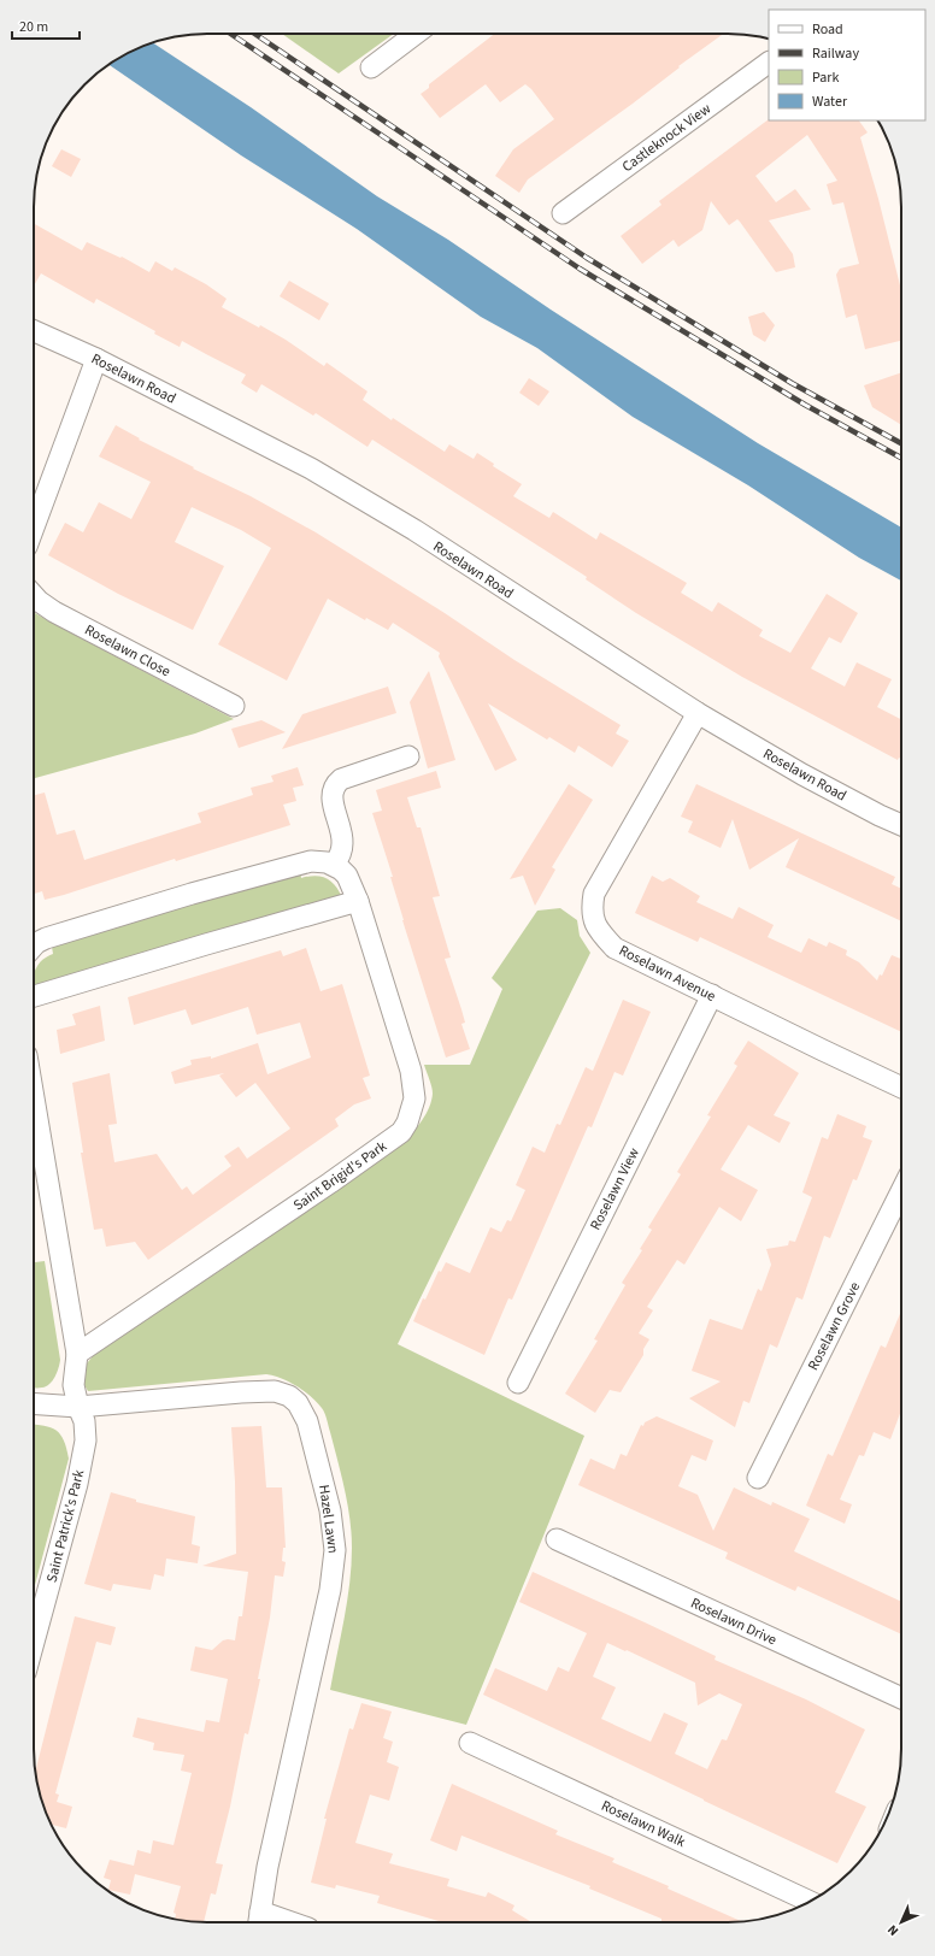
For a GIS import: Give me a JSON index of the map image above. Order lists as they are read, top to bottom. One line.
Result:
{"streets":{"street":["Castleknock View","Roselawn Road","Roselawn Close","Roselawn Avenue","Saint Brigid's Park","Roselawn View","Roselawn Grove","Hazel Lawn","Saint Patrick's Park","Roselawn Drive","Roselawn Walk"]},"crossings":[["Roselawn Road","Roselawn Avenue"],["Roselawn Avenue","Roselawn View"],["Hazel Lawn","Saint Patrick's Park"]],"legend":["Road","Railway","Park","Water"],"scale_bar":"20 m","north":"bottom left"}
